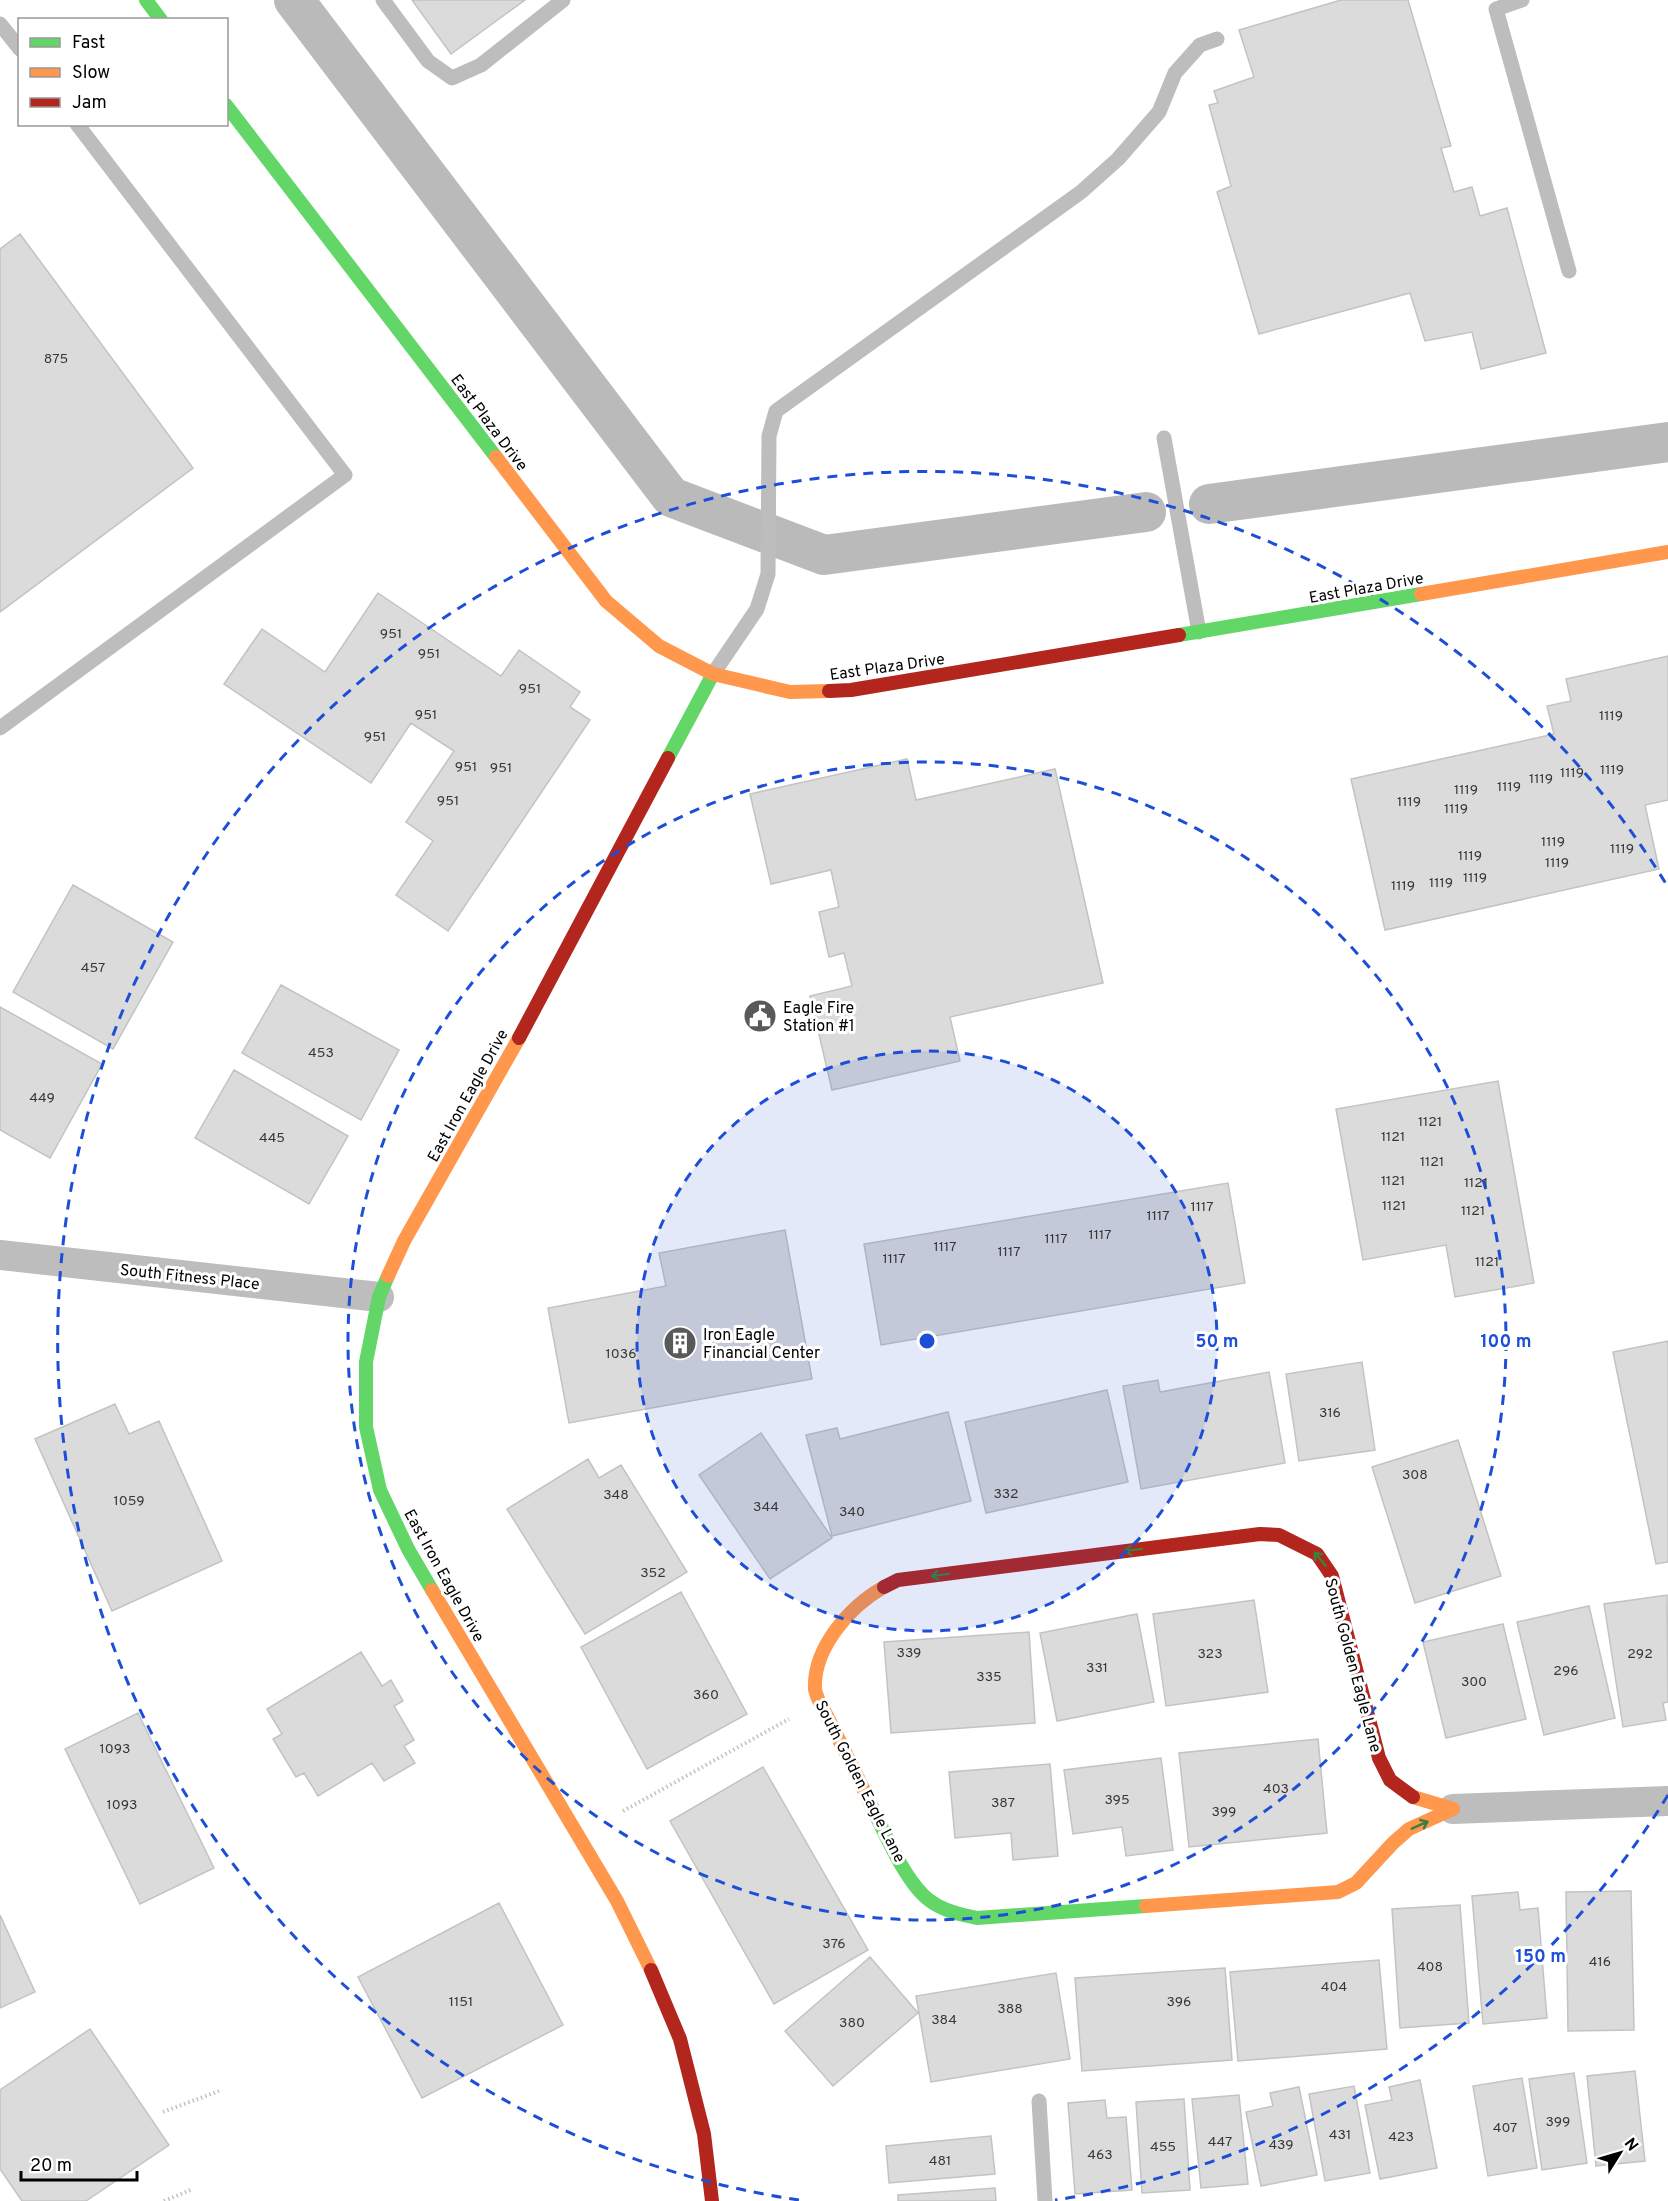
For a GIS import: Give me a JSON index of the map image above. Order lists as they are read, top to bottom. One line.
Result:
{"streets":{"street":["East Plaza Drive","East Iron Eagle Drive","South Fitness Place","South Golden Eagle Lane"]},"crossings":[["East Plaza Drive","East Iron Eagle Drive"],["East Iron Eagle Drive","South Fitness Place"]],"places":{"public building":["Eagle Fire Station #1"],"building":["Iron Eagle Financial Center"]},"house_numbers":["875","951","951","951","951","1119","951","951","951","1119","1119","1119","1119","1119","951","1119","1119","1119","1119","1119","1119","1119","1119","1119","457","453","449","1121","1121","445","1121","1121","1121","1121","1117","1121","1117","1117","1117","1117","1117","1117","1121","1036","316","308","332","348","1059","344","340","352","339","323","292","331","296","335","300","360","1093","403","395","387","1093","399","376","416","408","404","1151","396","388","384","380","399","407","431","423","447","439","455","463","481"],"legend":["Fast","Slow","Jam"],"scale_bar":"20 m","north":"top right","rings":["50 m","100 m","150 m"]}
